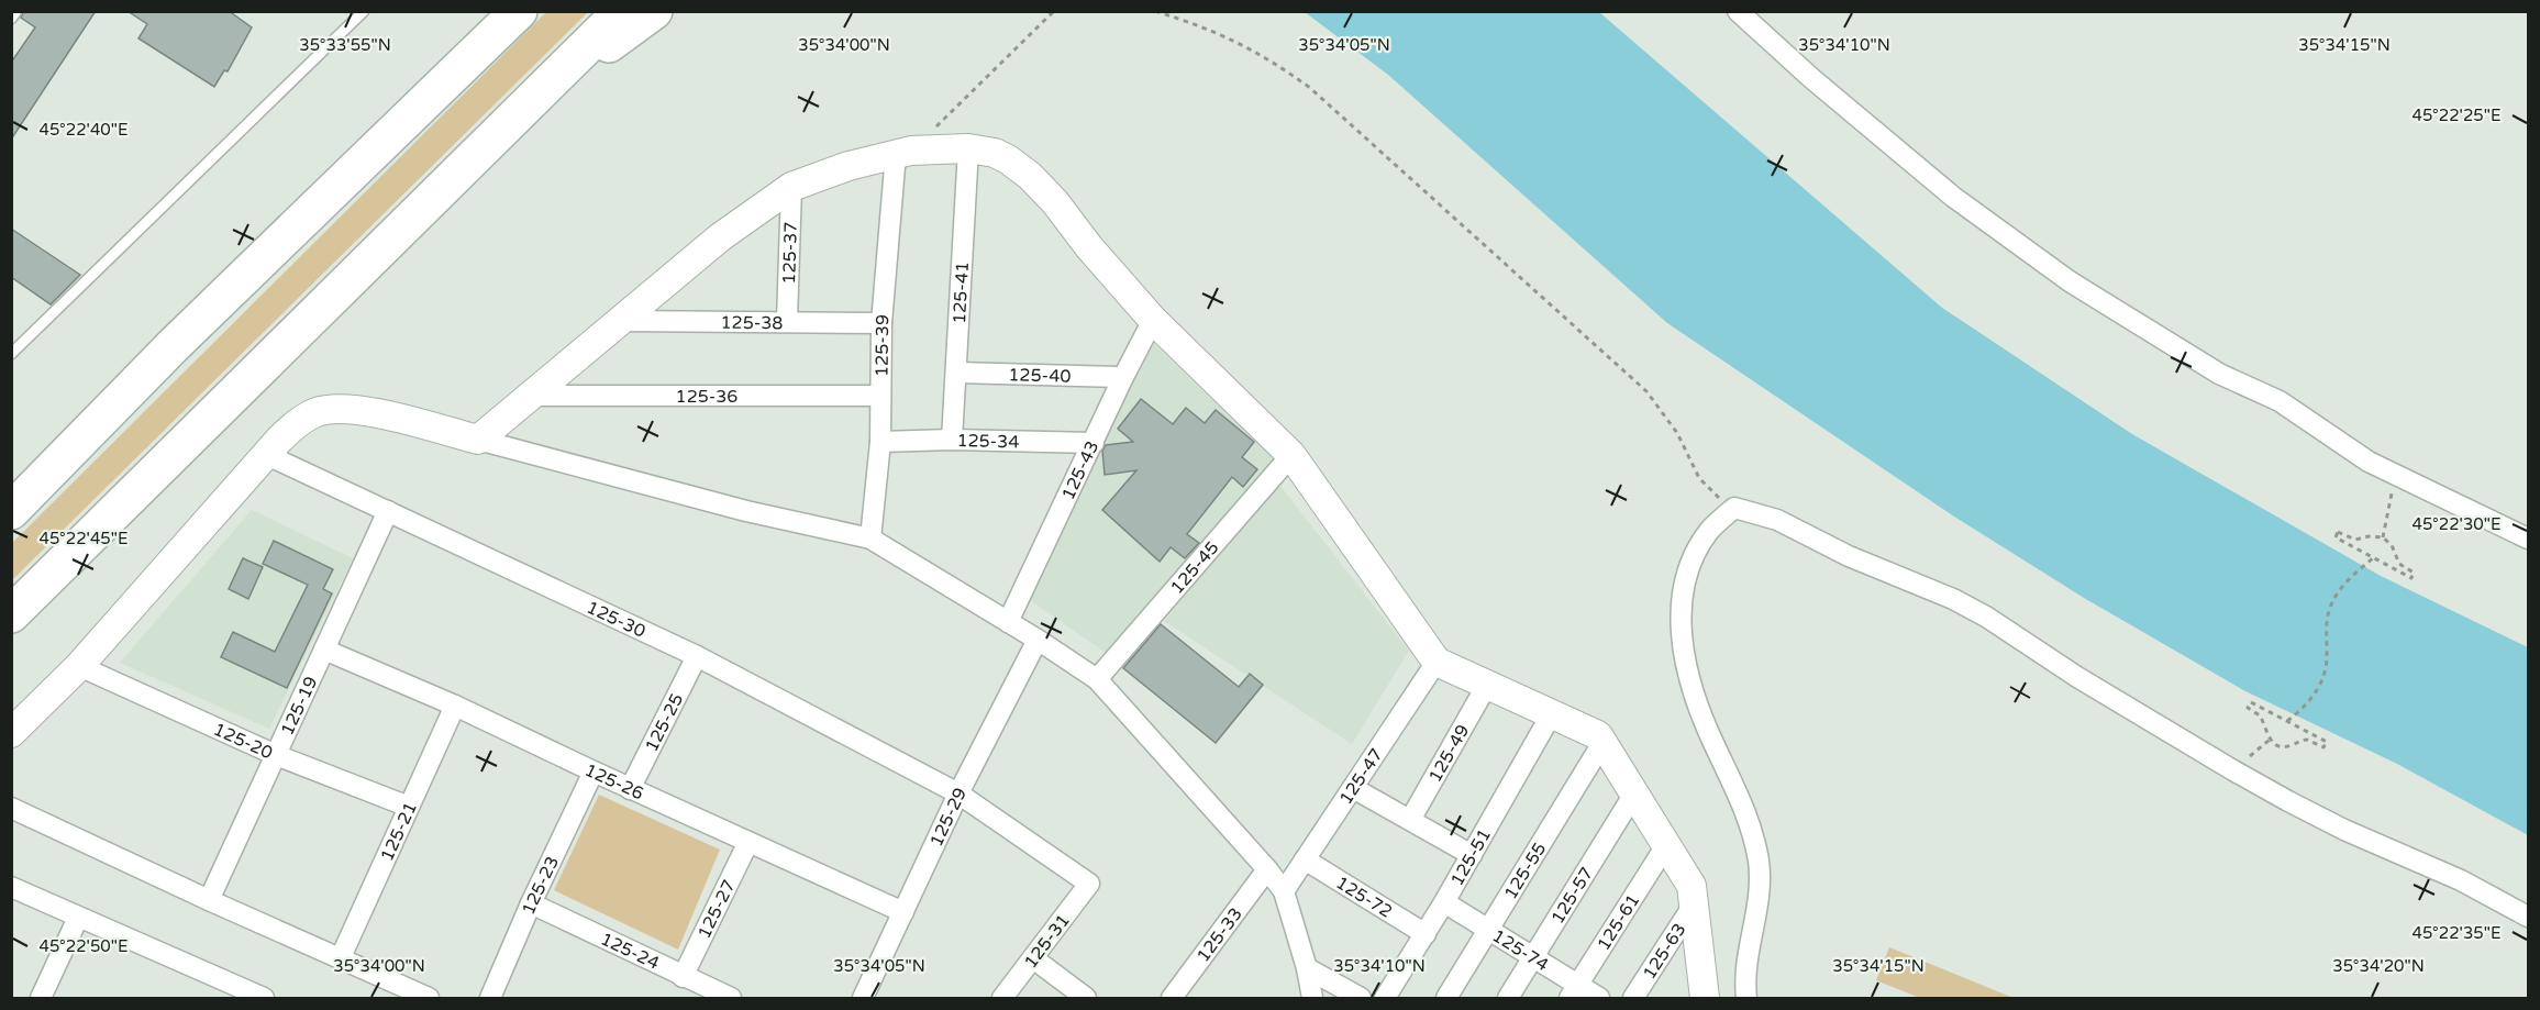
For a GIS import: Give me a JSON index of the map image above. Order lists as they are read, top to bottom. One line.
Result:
{"streets":{"street":["125-37","125-41","125-38","125-39","125-40","125-36","125-34","125-43","125-45","125-30","125-19","125-25","125-20","125-49","125-47","125-26","125-29","125-21","125-51","125-55","125-23","125-57","125-72","125-27","125-61","125-33","125-31","125-74","125-24","125-63"]},"crossings":[["125-37","125-38"],["125-41","125-40"],["125-41","125-34"],["125-38","125-39"],["125-39","125-36"],["125-39","125-34"],["125-40","125-43"],["125-34","125-43"],["125-30","125-19"],["125-30","125-25"],["125-30","125-29"],["125-30","125-31"],["125-19","125-20"],["125-19","125-26"],["125-25","125-26"],["125-20","125-21"],["125-47","125-72"],["125-26","125-29"],["125-26","125-21"],["125-26","125-23"],["125-26","125-27"],["125-51","125-72"],["125-51","125-74"],["125-55","125-74"],["125-23","125-24"],["125-57","125-74"],["125-27","125-24"],["125-61","125-74"]],"coordinates":["35°33'55\"N","35°34'00\"N","35°34'05\"N","35°34'10\"N","35°34'15\"N","45°22'25\"E","45°22'40\"E","45°22'30\"E","45°22'45\"E","45°22'35\"E","45°22'50\"E","35°34'20\"N"]}
